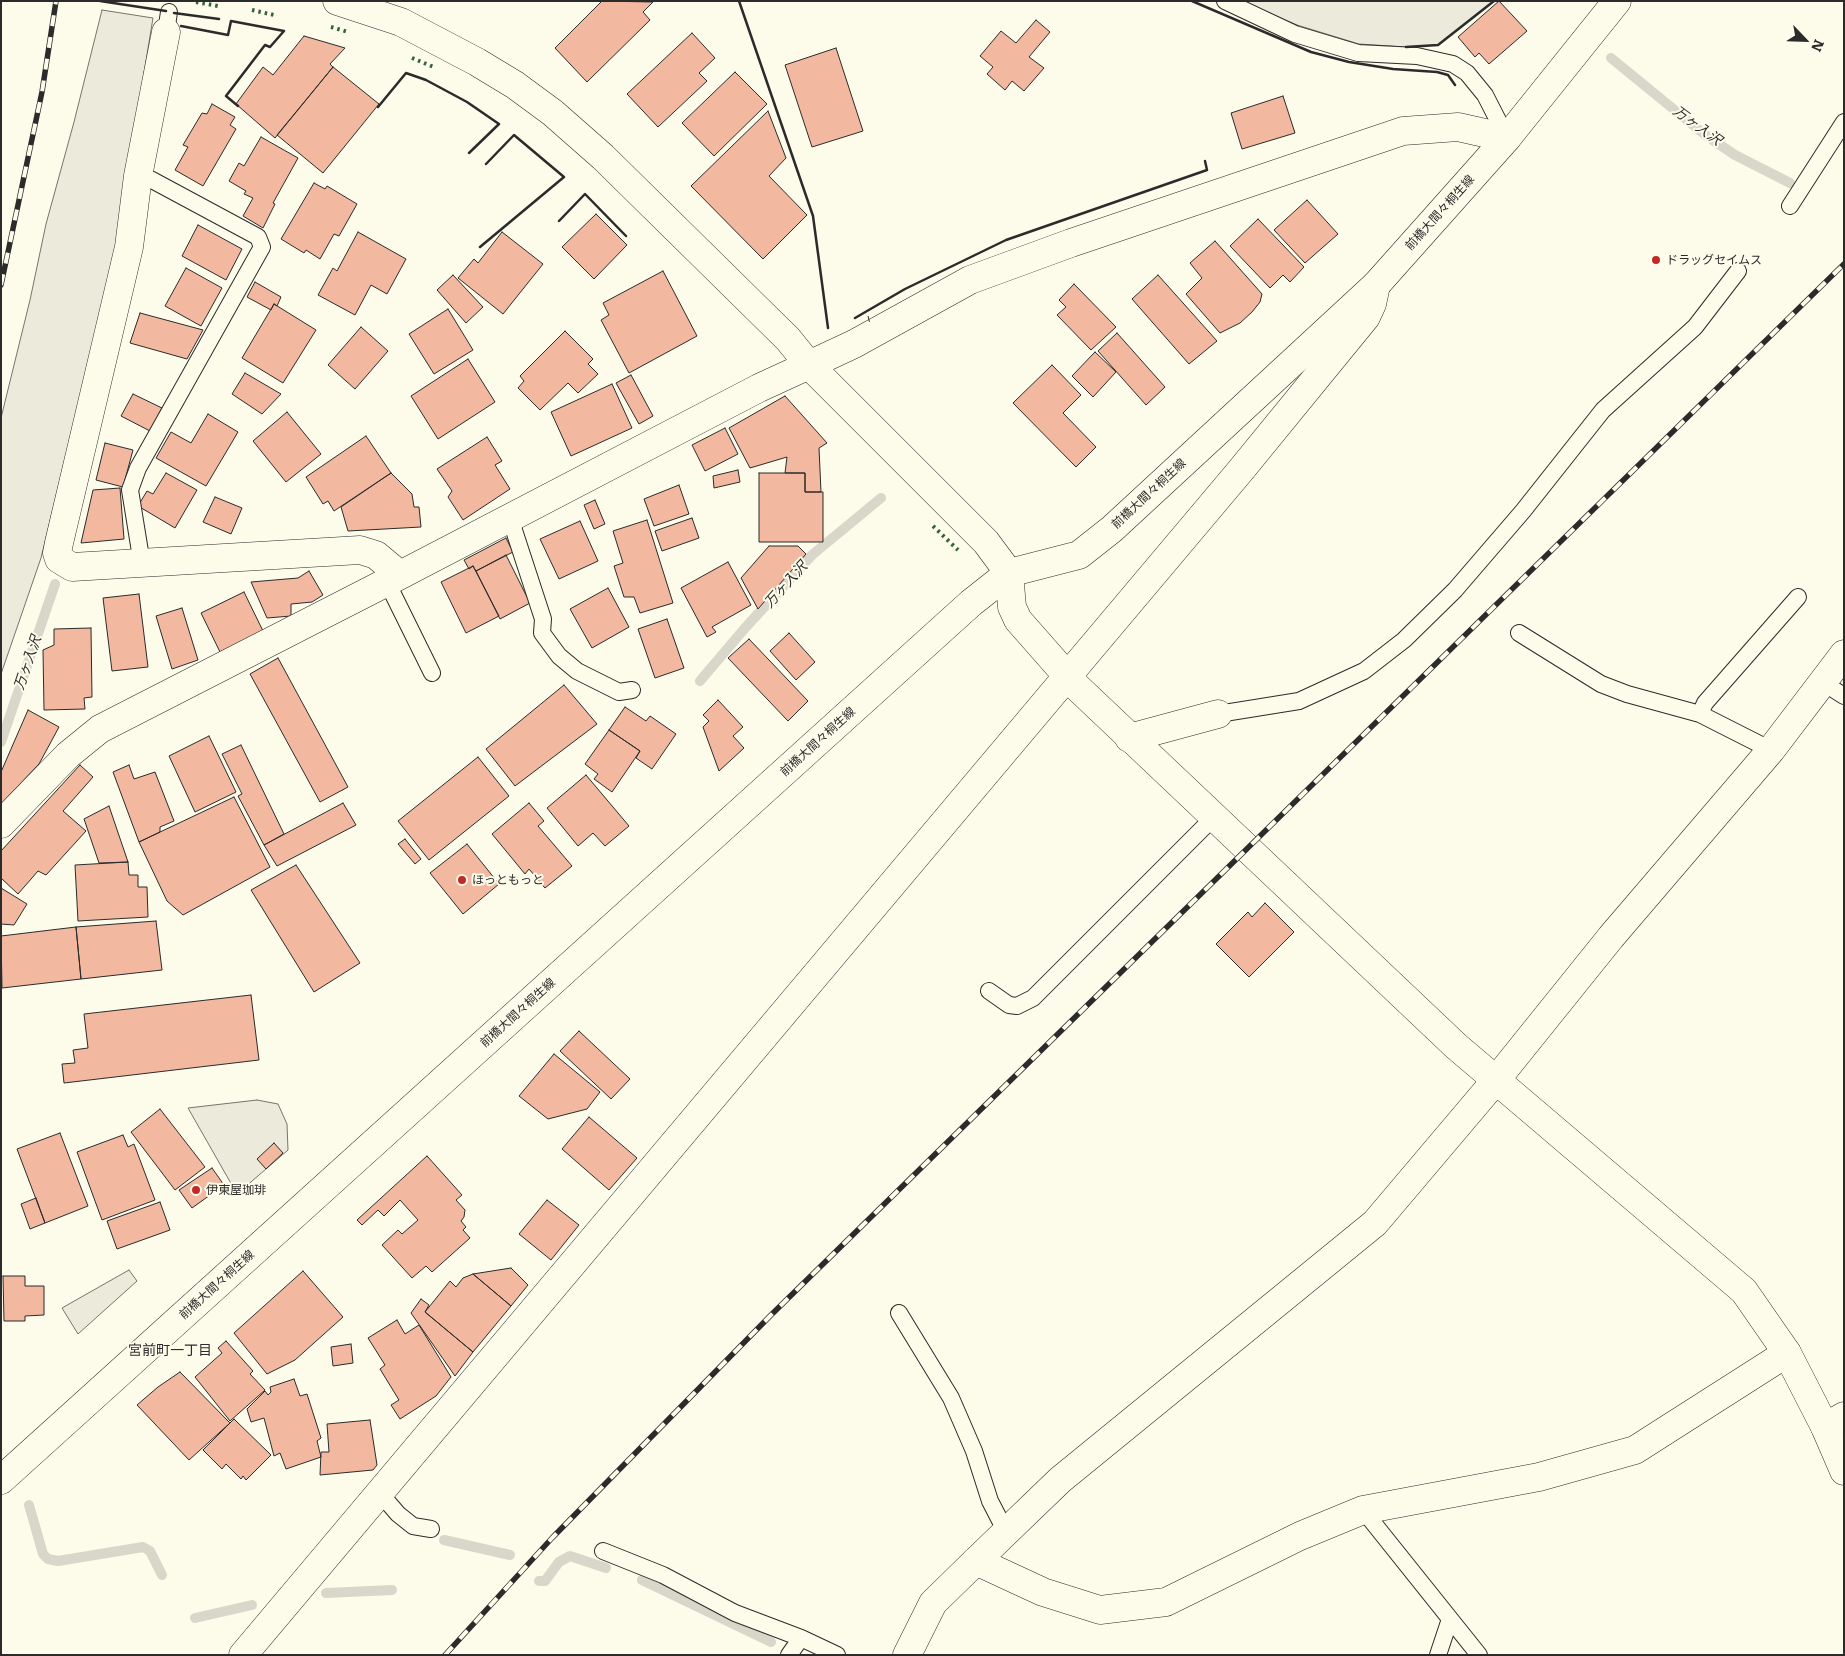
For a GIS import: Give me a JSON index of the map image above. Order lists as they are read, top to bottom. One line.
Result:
{"streets":{"street":["前橋大間々桐生線"]},"districts":["宮前町一丁目"],"water":["万ヶ入沢"],"places":["ドラッグセイムス","ほっともっと","伊東屋珈琲"],"north":"bottom right"}
